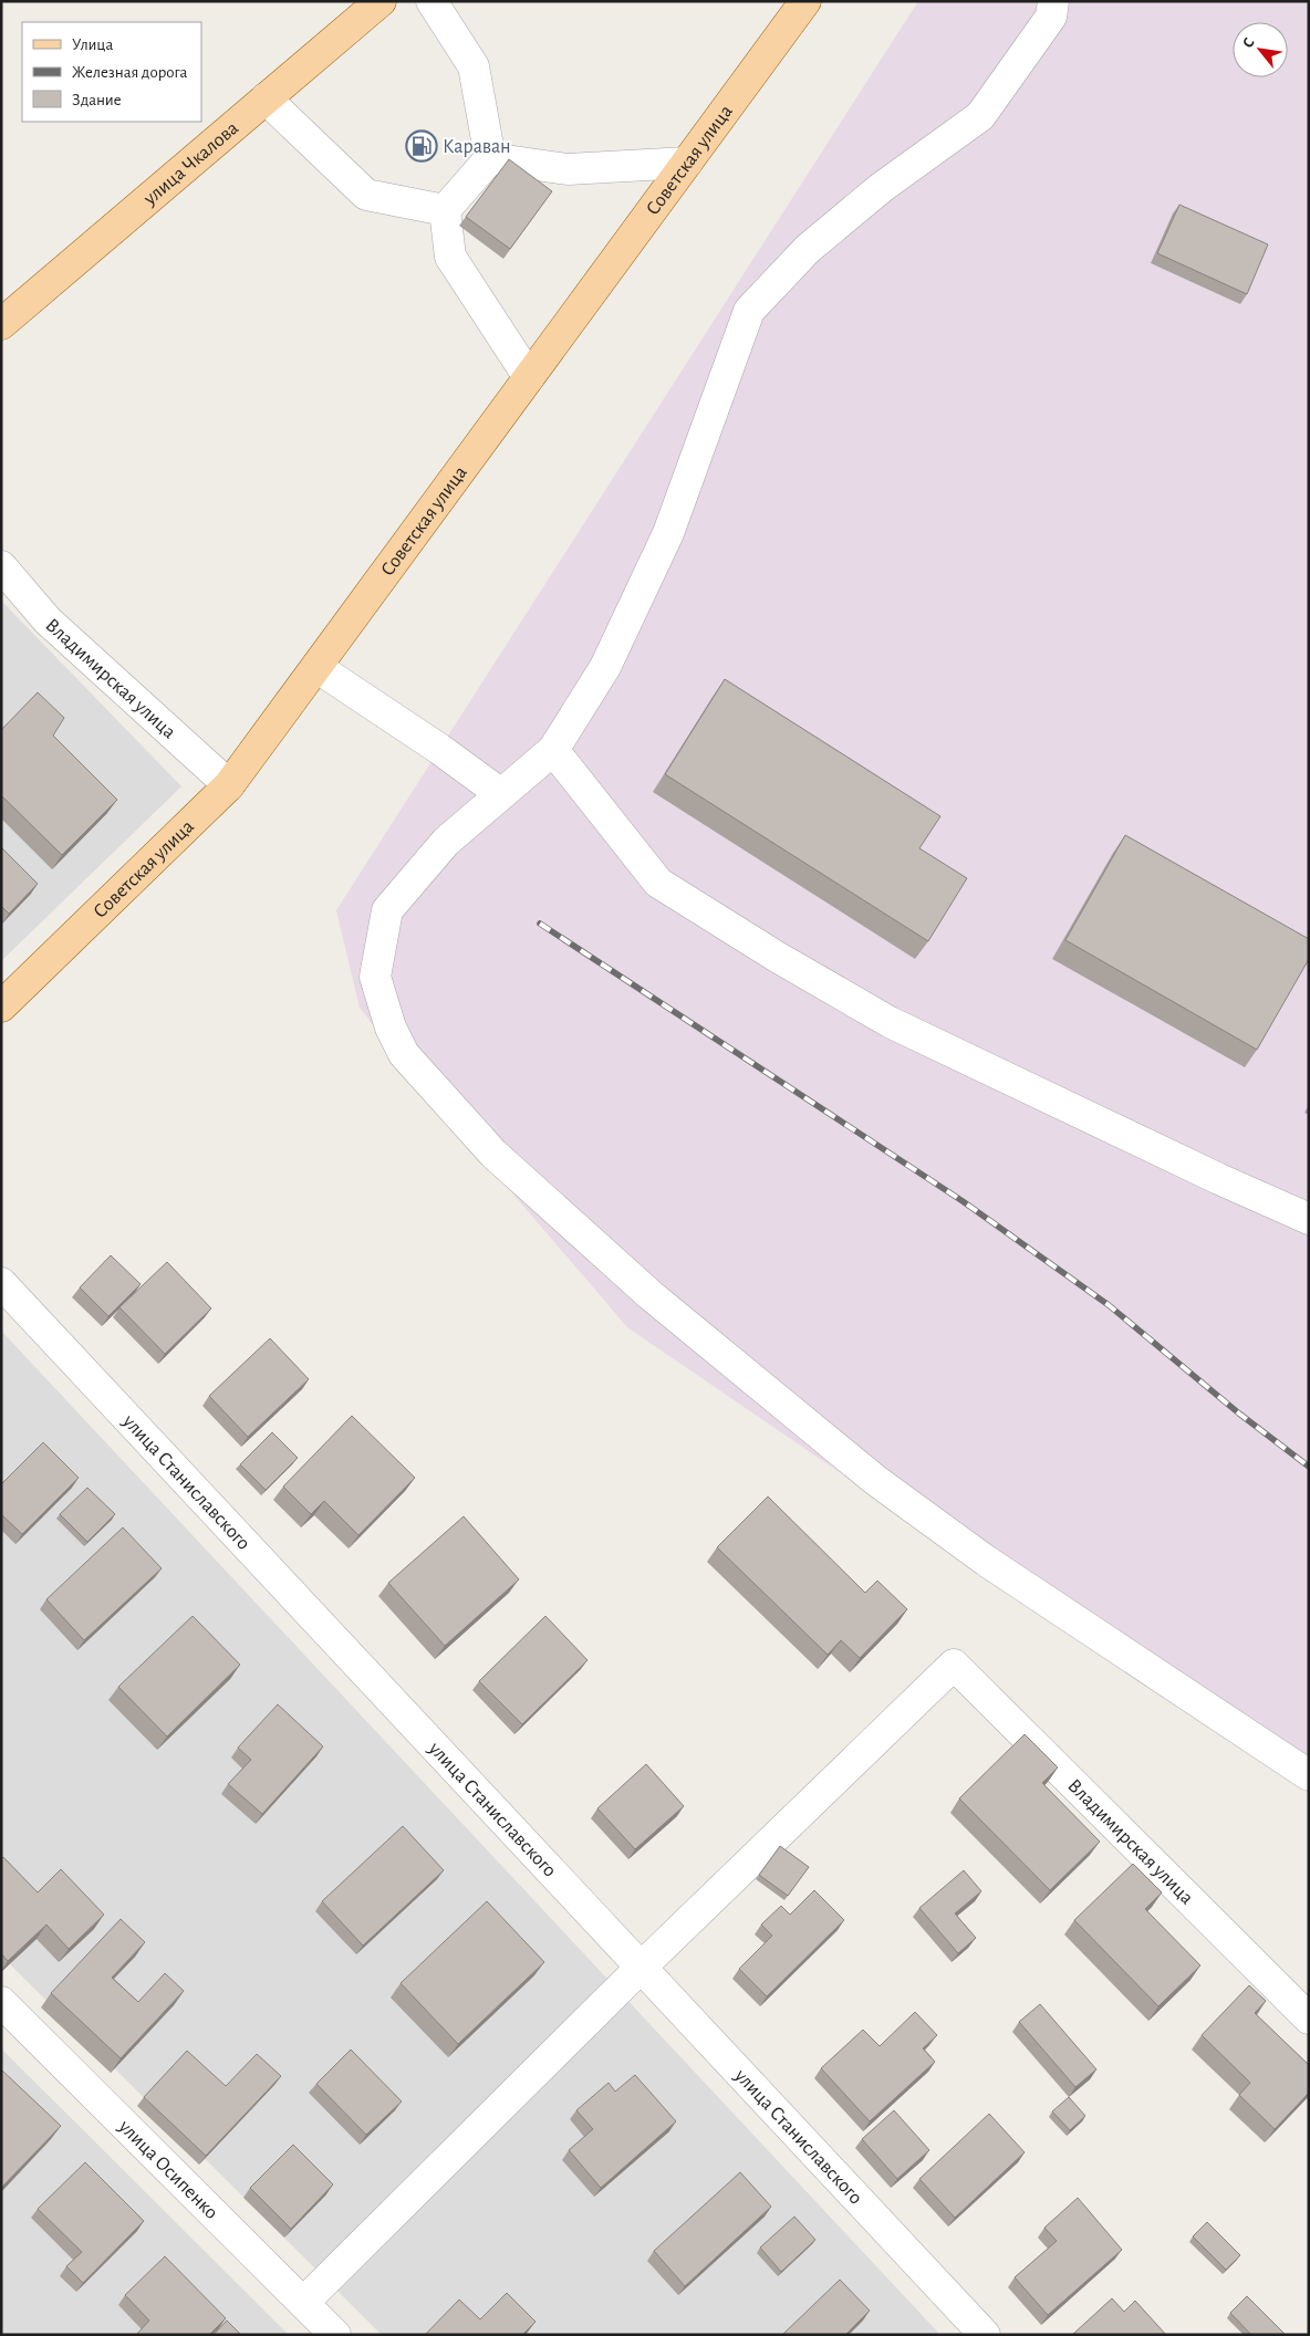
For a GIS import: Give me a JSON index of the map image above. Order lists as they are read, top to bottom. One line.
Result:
{"streets":{"main road":["Советская улица","улица Чкалова"],"street":["Владимирская улица","улица Станиславского","улица Осипенко"]},"crossings":[["Советская улица","Владимирская улица"],["Владимирская улица","улица Станиславского"]],"places":{"fuel station":["Караван"]},"legend":["Улица","Железная дорога","Здание"],"north":"top left"}
